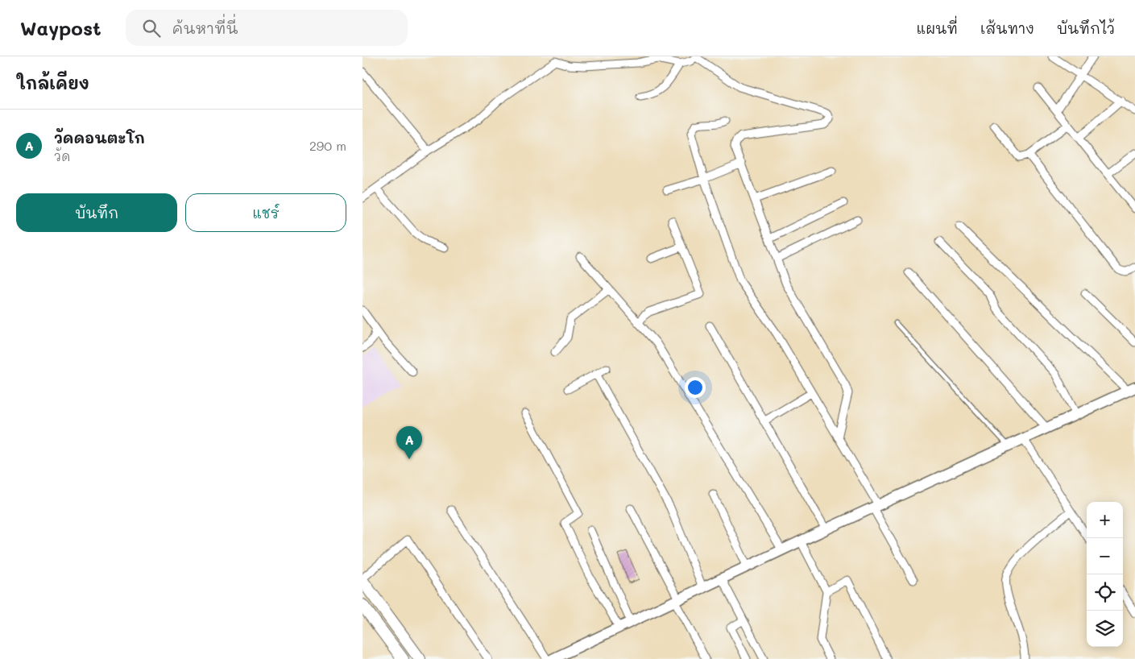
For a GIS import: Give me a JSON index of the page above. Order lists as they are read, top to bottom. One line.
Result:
{"page":{"header":"Waypost","search":"ค้นหาที่นี่","nav":["แผนที่","เส้นทาง","บันทึกไว้"],"heading":"ใกล้เคียง","list":[{"mark":"A","name":"วัดดอนตะโก","note":"วัด","value":"290 m"}],"buttons":["บันทึก","แชร์"],"pins":"A","map_buttons":["+","−"]}}
